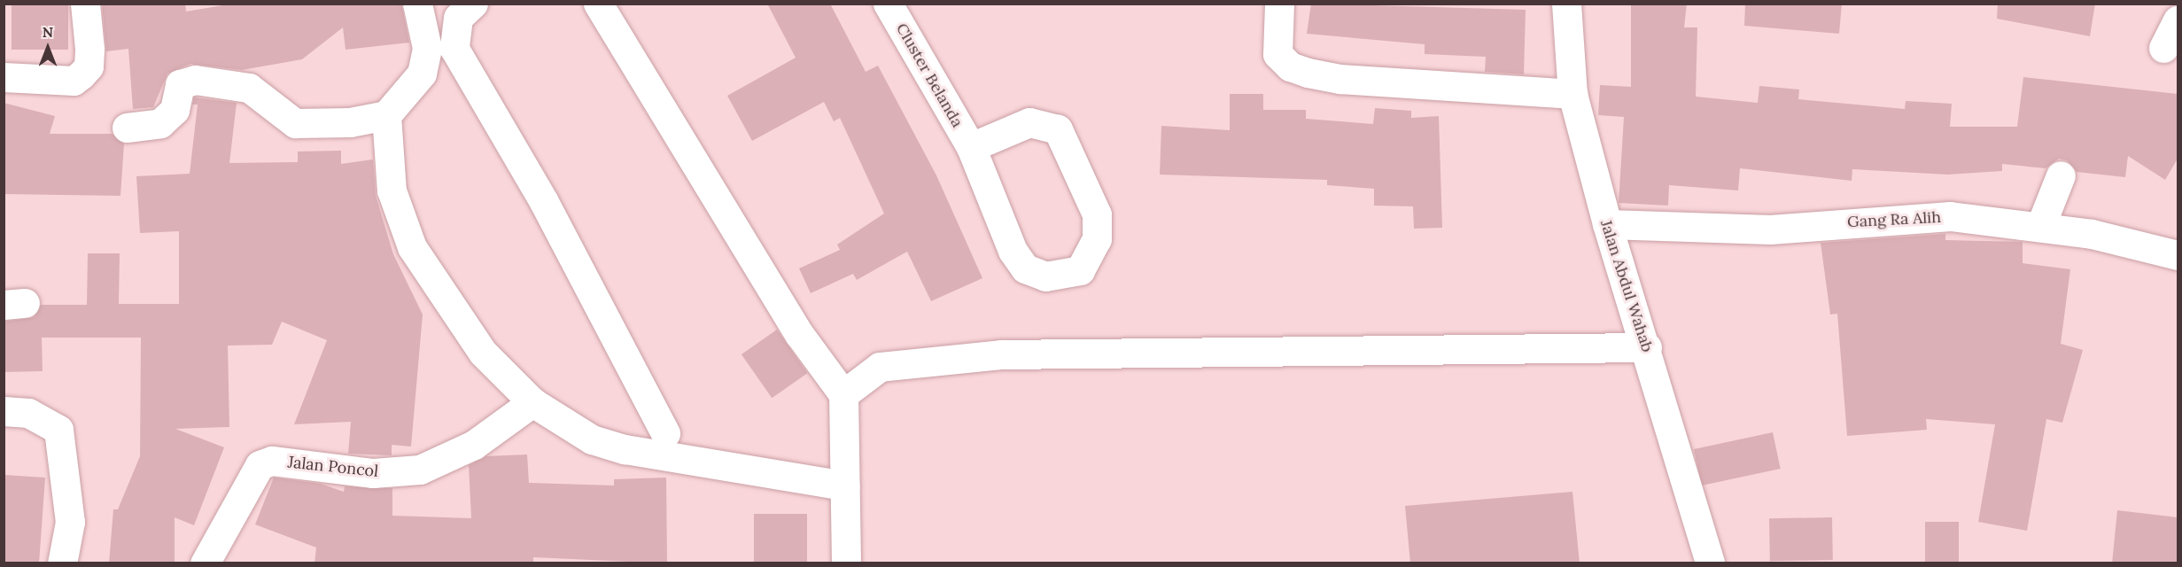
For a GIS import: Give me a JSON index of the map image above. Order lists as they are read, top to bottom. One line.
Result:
{"streets":{"street":["Cluster Belanda","Gang Ra Alih","Jalan Abdul Wahab","Jalan Poncol"]},"crossings":[["Gang Ra Alih","Jalan Abdul Wahab"]],"north":"top"}
